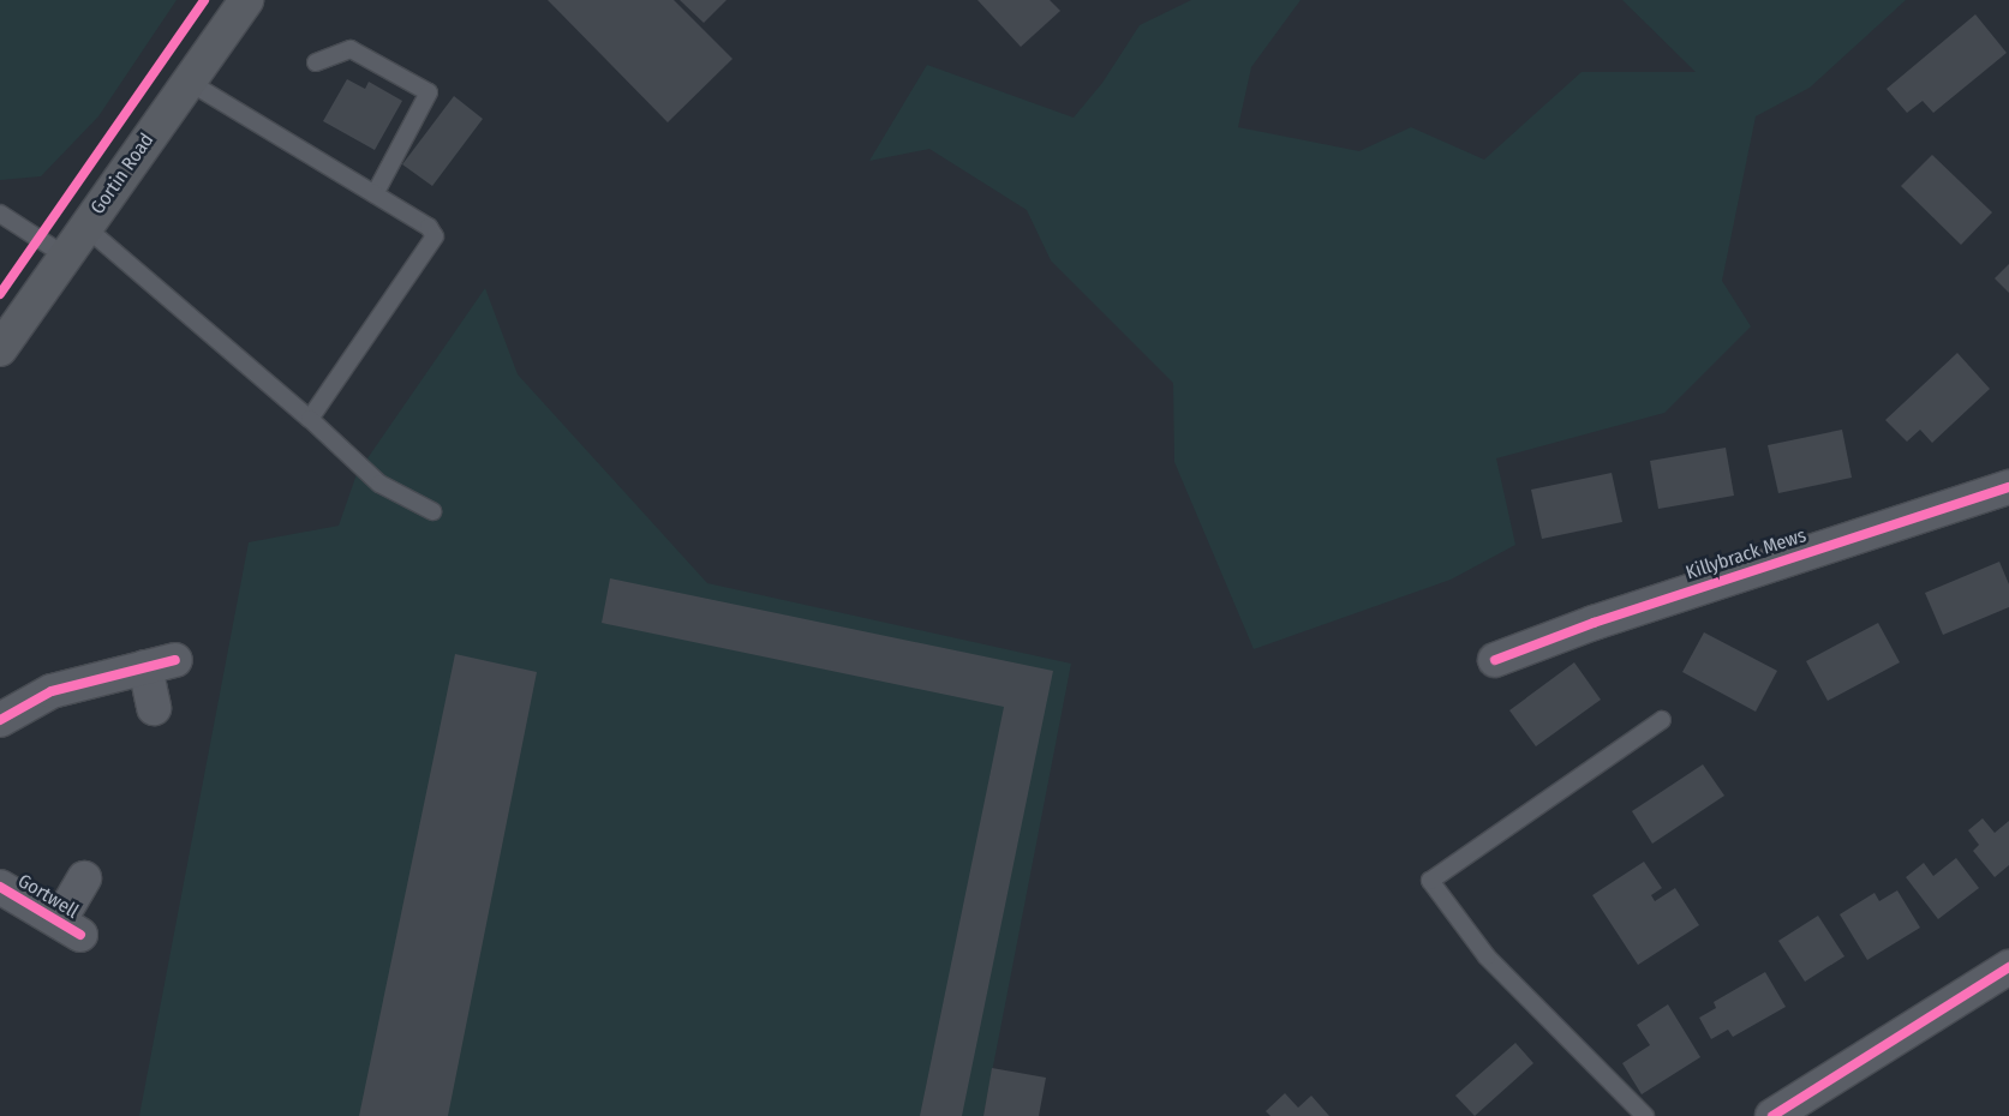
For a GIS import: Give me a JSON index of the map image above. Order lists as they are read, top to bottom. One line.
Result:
{"streets":{"main road":["Gortin Road"],"street":["Killybrack Mews","Gortwell"]}}
